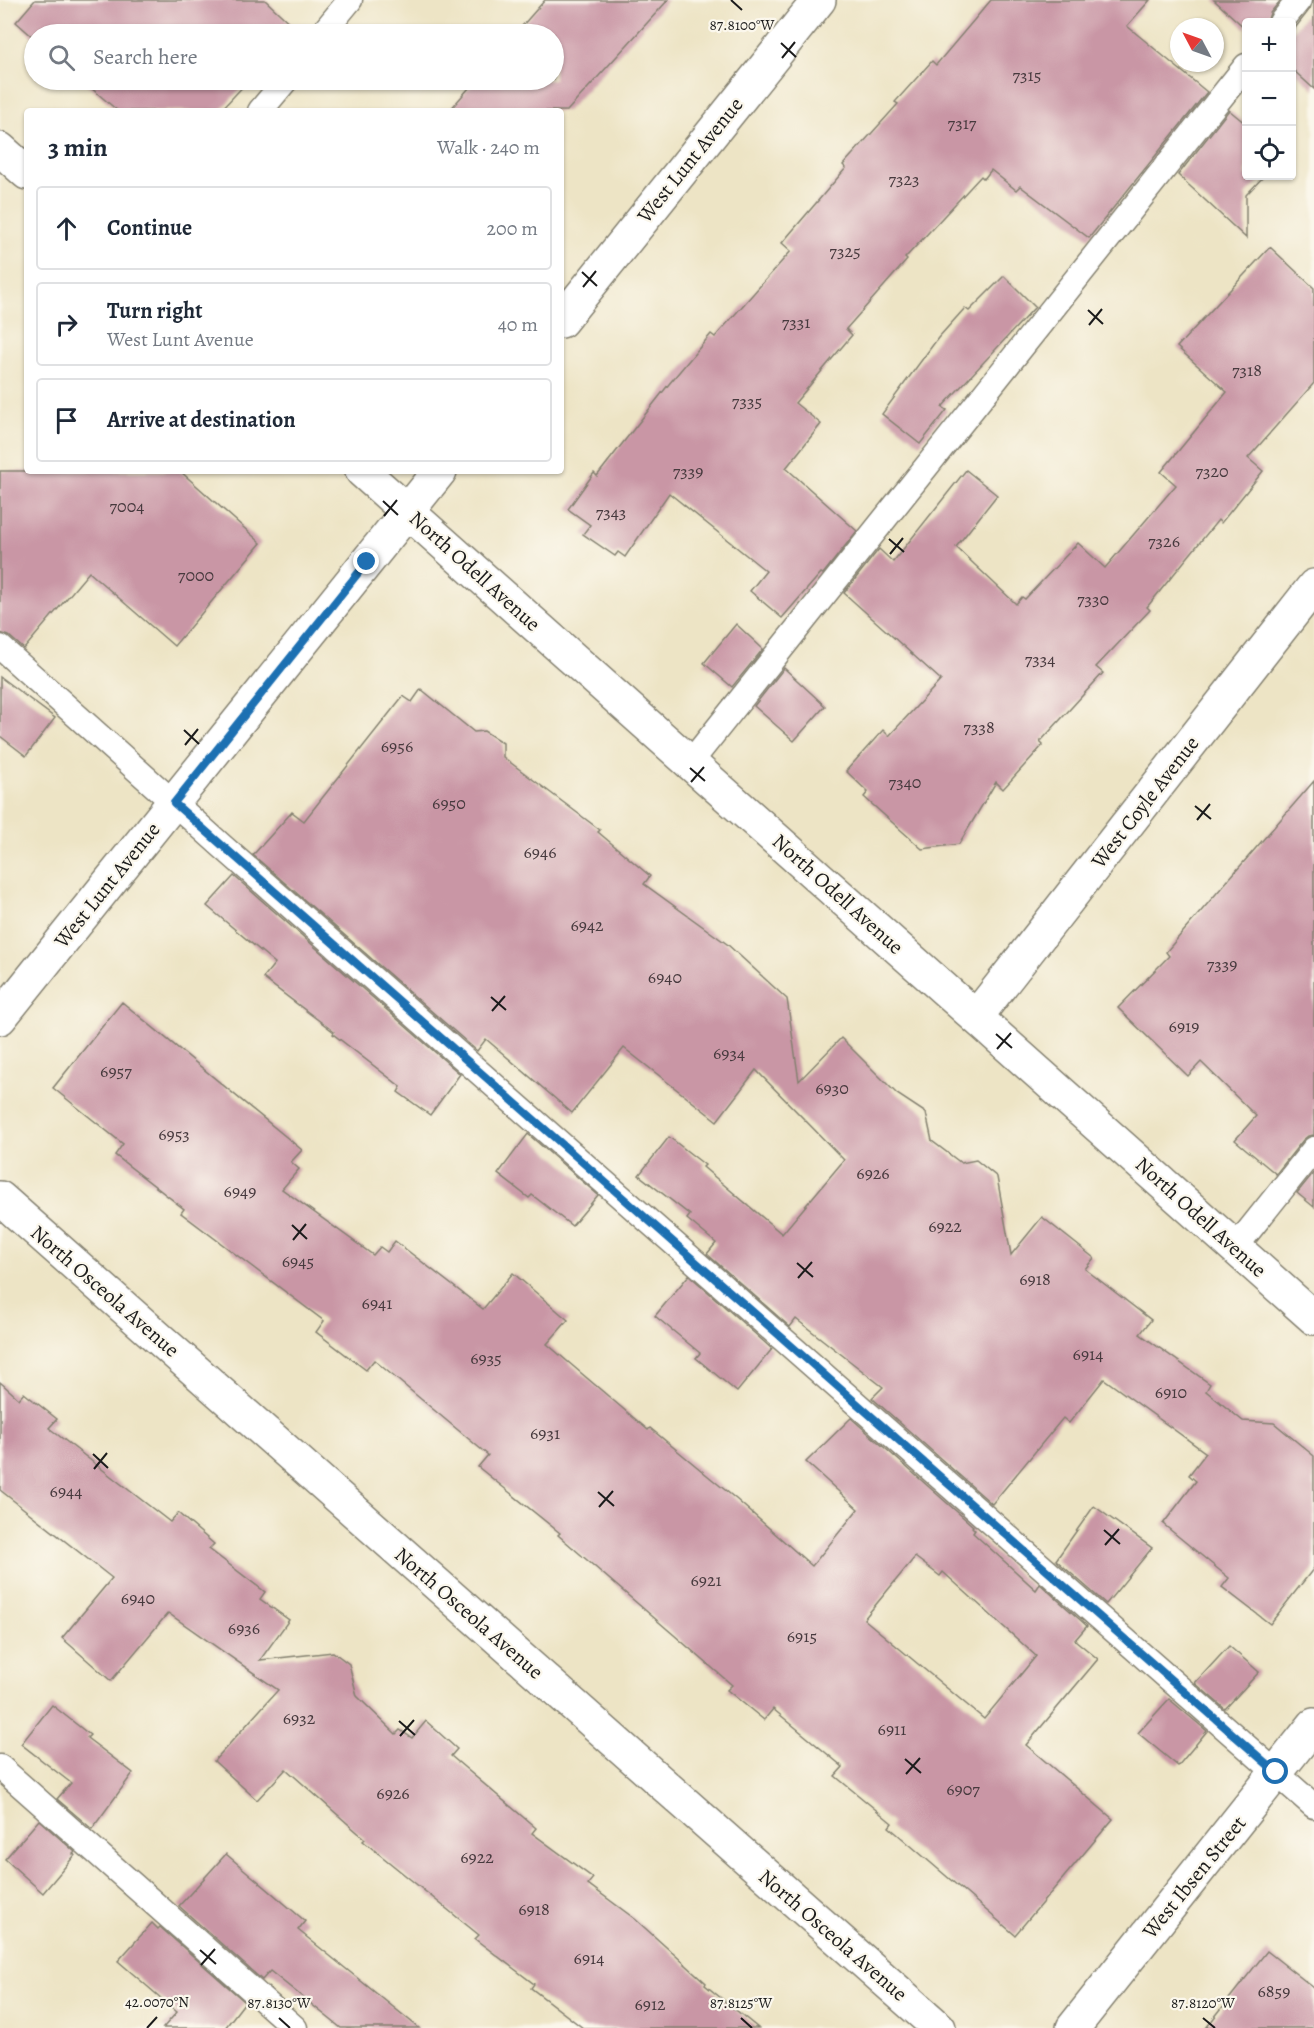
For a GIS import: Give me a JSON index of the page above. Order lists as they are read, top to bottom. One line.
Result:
{"streets":{"street":["West Lunt Avenue","North Odell Avenue","West Coyle Avenue","North Osceola Avenue","West Ibsen Street"]},"crossings":[["West Lunt Avenue","North Odell Avenue"],["North Odell Avenue","West Coyle Avenue"]],"house_numbers":["7315","7317","7323","7325","7331","7318","7335","7339","7320","7004","7343","7326","7000","7330","7334","7338","6956","7340","6950","6946","6942","7339","6940","6919","6934","6957","6930","6953","6926","6949","6922","6945","6918","6941","6914","6935","6910","6931","6944","6921","6940","6936","6915","6932","6911","6907","6926","6922","6918","6914","6859","6912"],"north":"top left","page":{"map_buttons":["+","−"],"search":"Search here","heading":["3 min","Walk · 240 m"],"list":[["Continue","200 m"],["Turn right","West Lunt Avenue","40 m"],"Arrive at destination"]},"coordinates":["87.8100°W","42.0070°N","87.8130°W","87.8125°W","87.8120°W"]}
